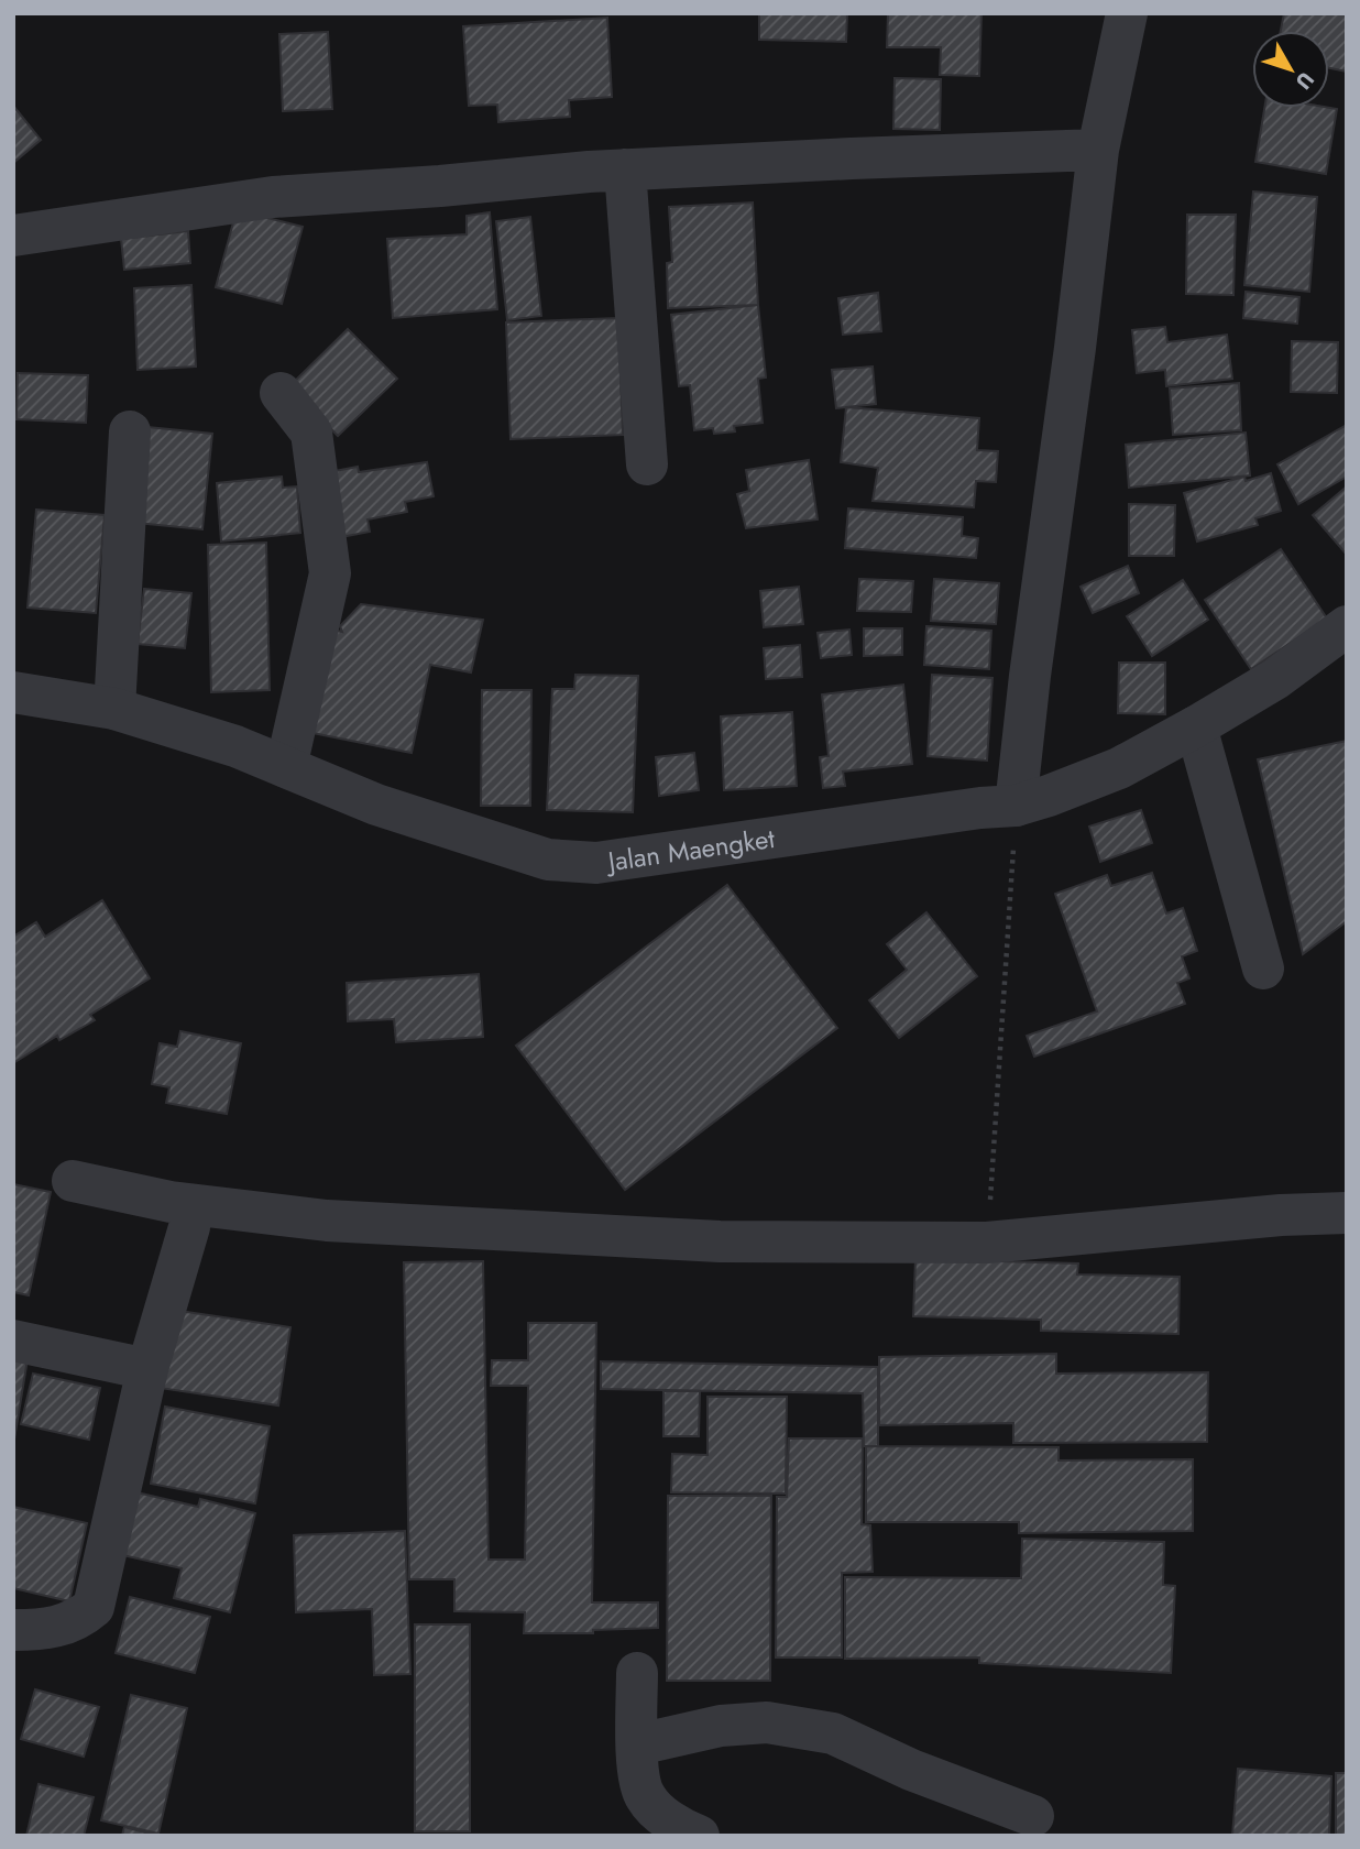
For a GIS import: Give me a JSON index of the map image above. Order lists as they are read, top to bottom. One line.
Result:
{"streets":{"street":["Jalan Maengket"]},"north":"bottom right"}
